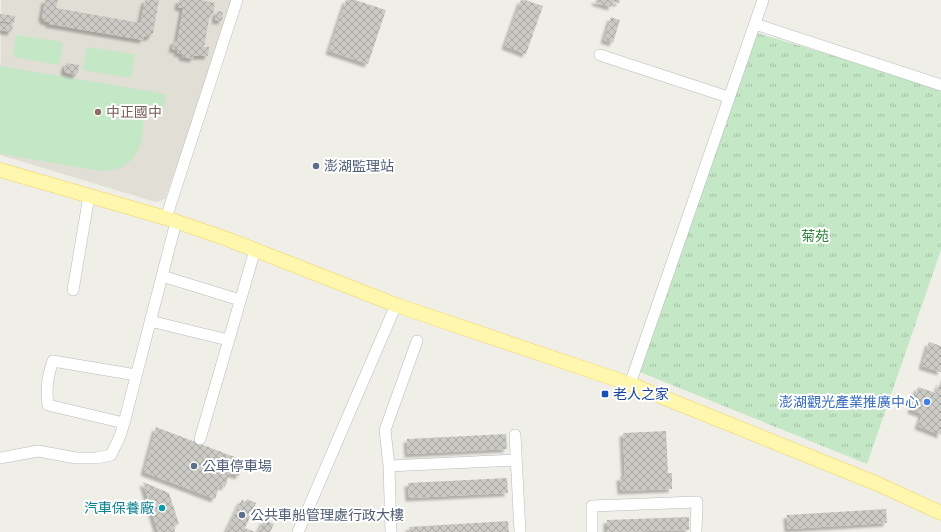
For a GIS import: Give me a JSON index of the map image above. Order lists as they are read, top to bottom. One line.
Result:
{"parks":["菊苑"],"places":{"other":["中正國中","澎湖監理站","澎湖觀光產業推廣中心","公車停車場","汽車保養廠","公共車船管理處行政大樓"],"transit":["老人之家"]}}
